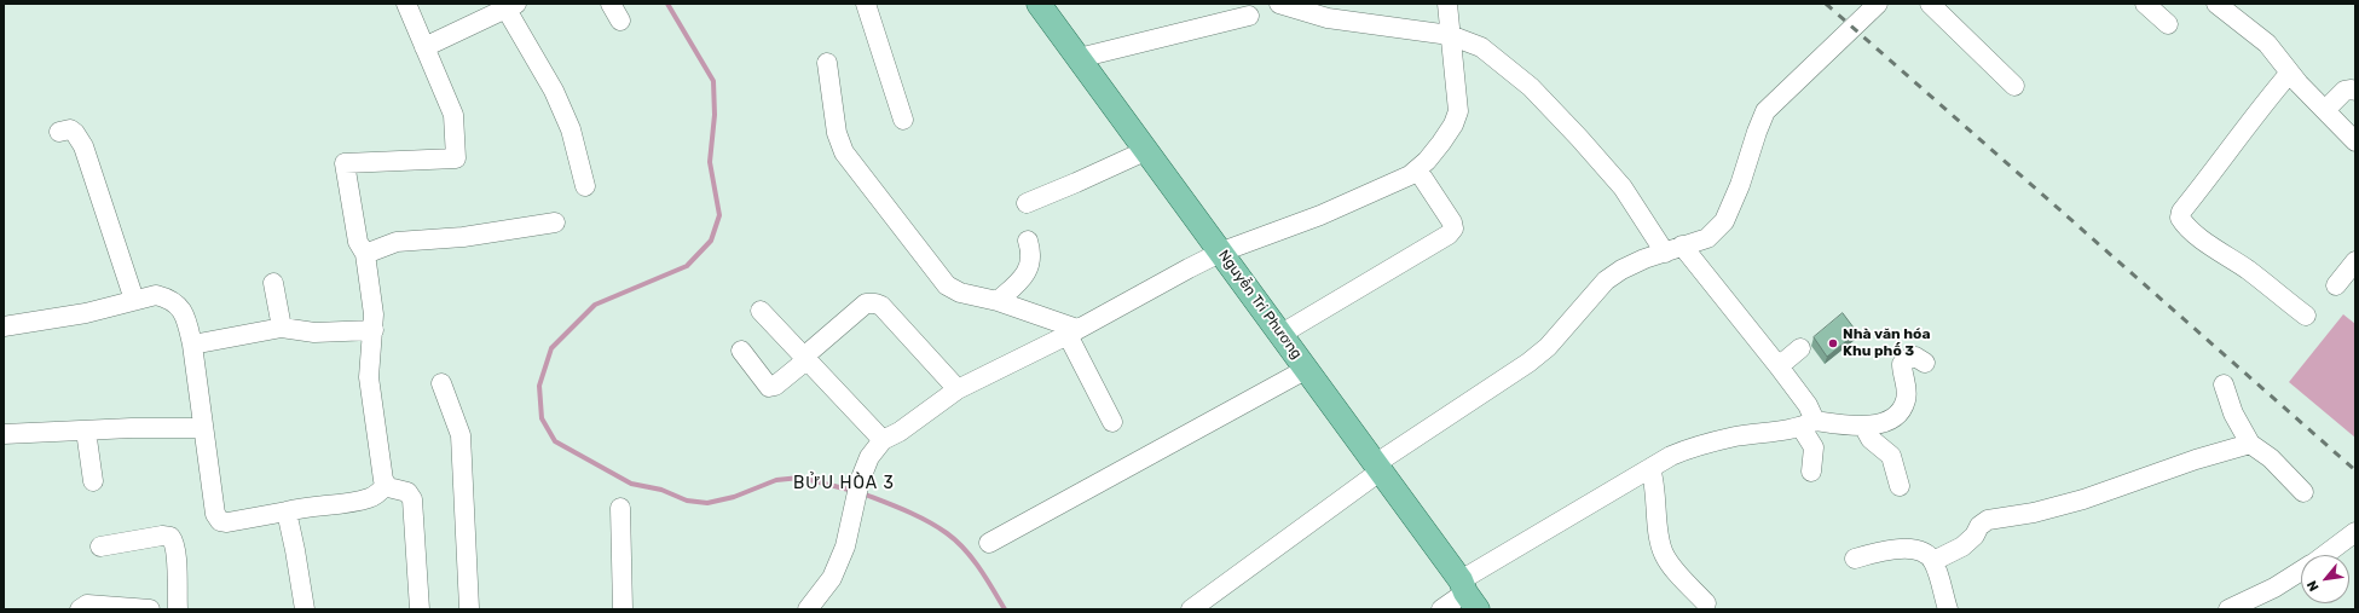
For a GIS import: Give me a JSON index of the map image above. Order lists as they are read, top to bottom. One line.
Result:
{"streets":{"main road":["Nguyễn Tri Phương"]},"districts":["BỬU HÒA 3"],"places":["Nhà văn hóa Khu phố 3"],"north":"bottom left"}
